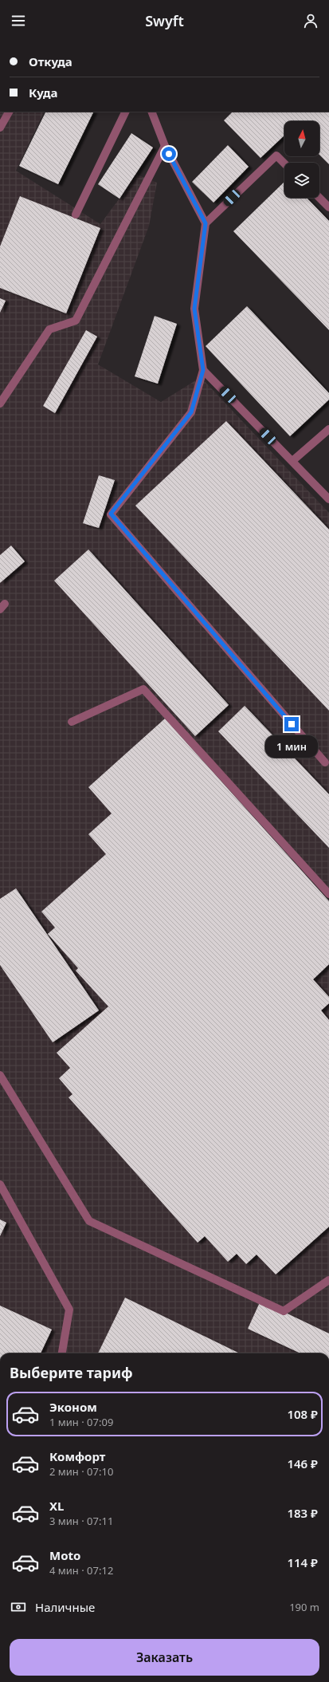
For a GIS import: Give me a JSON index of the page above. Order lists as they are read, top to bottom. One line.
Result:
{"north":"top","page":{"header":"Swyft","banner":["Откуда","Куда"],"bubble":"1 мин","heading":"Выберите тариф","list":[{"name":"Эконом","note":"1 мин · 07:09","value":"108 ₽"},{"name":"Комфорт","note":"2 мин · 07:10","value":"146 ₽"},{"name":"XL","note":"3 мин · 07:11","value":"183 ₽"},{"name":"Moto","note":"4 мин · 07:12","value":"114 ₽"}],"pay":["Наличные","190 m"],"buttons":"Заказать"}}
